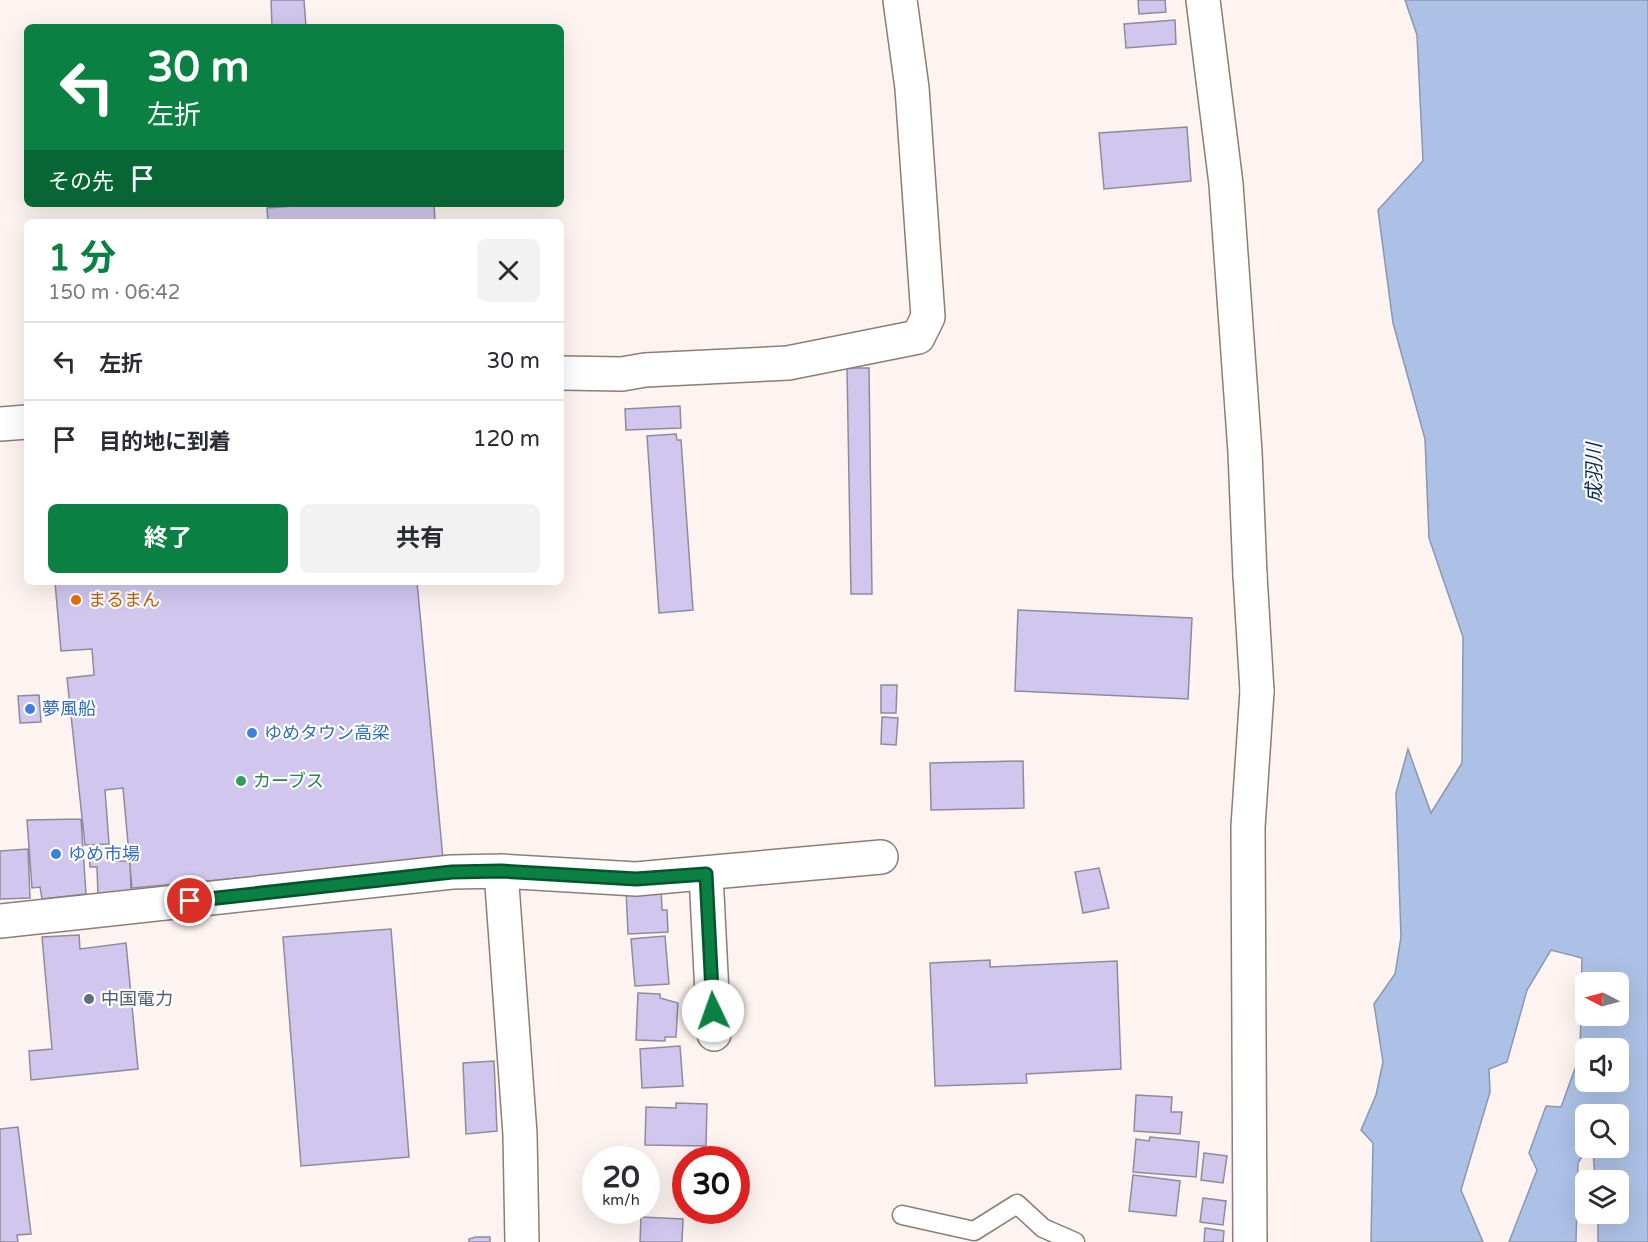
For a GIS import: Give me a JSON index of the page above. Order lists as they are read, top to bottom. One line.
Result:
{"water":["成羽川"],"places":["まるまん","夢風船","ゆめタウン高梁","カーブス","ゆめ市場","中国電力"],"north":"left","page":{"turn":["30 m","左折"],"then":"その先","heading":["1 分","150 m · 06:42"],"list":[{"name":"左折","value":"30 m"},{"name":"目的地に到着","value":"120 m"}],"buttons":["終了","共有"],"speed":"20 km/h","limit":"30"}}
